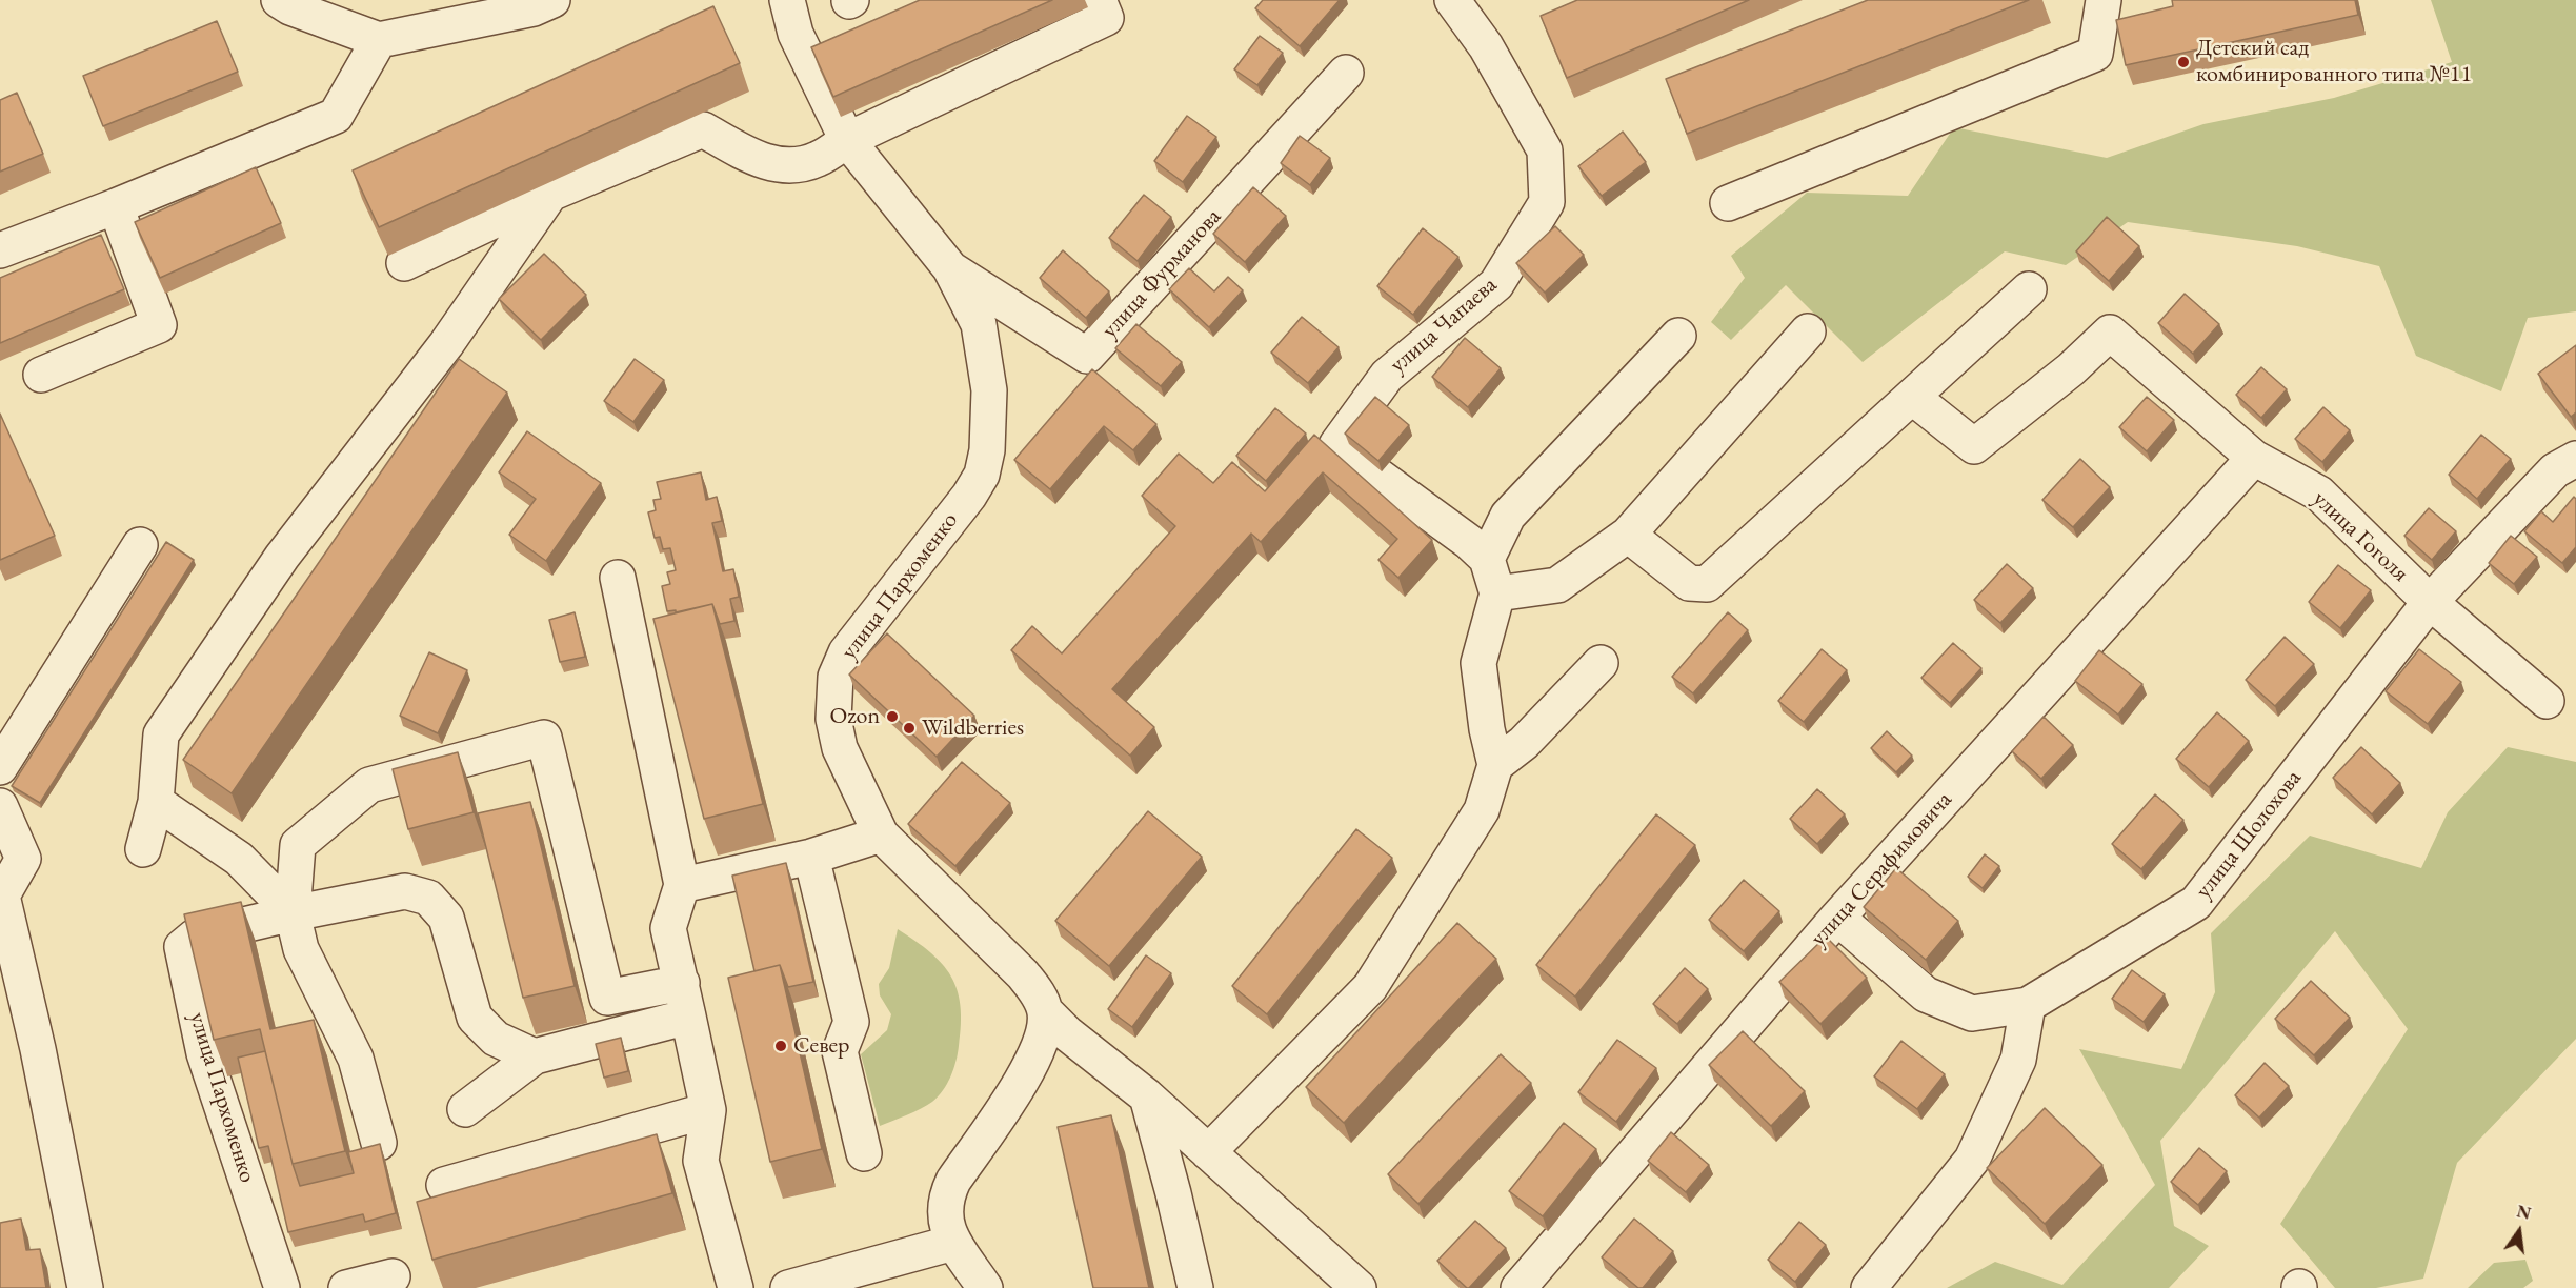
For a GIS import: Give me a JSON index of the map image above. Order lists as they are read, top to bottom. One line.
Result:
{"streets":{"street":["улица Фурманова","улица Чапаева","улица Гоголя","улица Пархоменко","улица Шолохова","улица Серафимовича"]},"crossings":[["улица Фурманова","улица Пархоменко"],["улица Гоголя","улица Шолохова"],["улица Гоголя","улица Серафимовича"]],"places":["Детский сад комбинированного типа №11","Ozon","Wildberries","Север"],"north":"top"}
